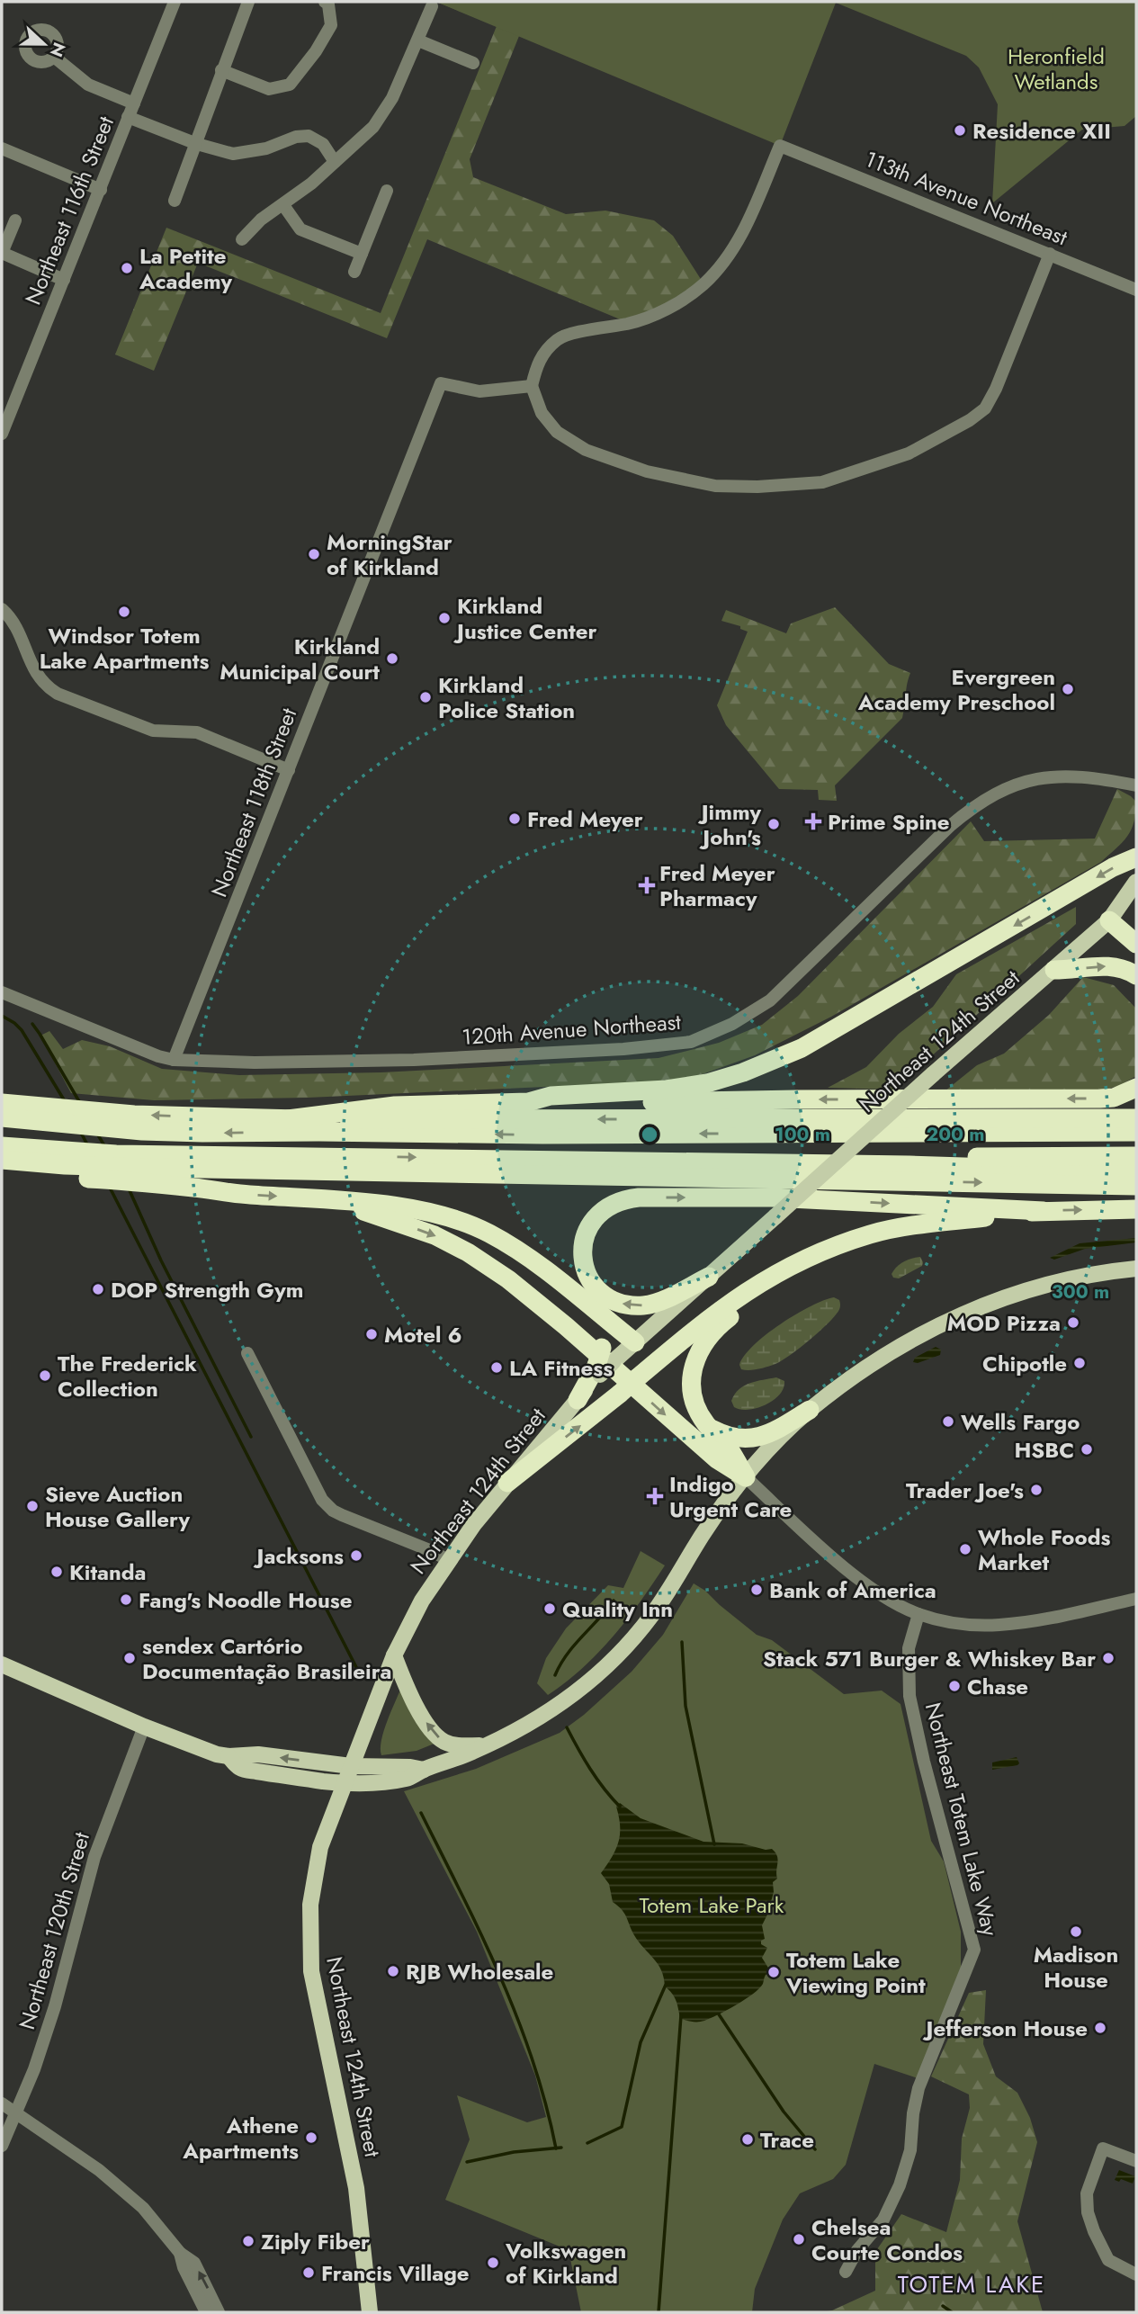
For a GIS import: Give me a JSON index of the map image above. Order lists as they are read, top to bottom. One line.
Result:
{"streets":{"main road":["Northeast 124th Street"],"street":["113th Avenue Northeast","Northeast 116th Street","Northeast 118th Street","120th Avenue Northeast","Northeast Totem Lake Way","Northeast 120th Street"]},"crossings":[["113th Avenue Northeast","Northeast 118th Street"],["Northeast 118th Street","120th Avenue Northeast"]],"districts":["TOTEM LAKE"],"parks":["Heronfield Wetlands","Totem Lake Park"],"places":{"other":["Residence XII","La Petite Academy","MorningStar of Kirkland","Windsor Totem Lake Apartments","Kirkland Justice Center","Kirkland Municipal Court","Evergreen Academy Preschool","Kirkland Police Station","Fred Meyer","Jimmy John's","DOP Strength Gym","MOD Pizza","Motel 6","Chipotle","LA Fitness","The Frederick Collection","Wells Fargo","HSBC","Trader Joe's","Sieve Auction House Gallery","Whole Foods Market","Jacksons","Kitanda","Bank of America","Fang's Noodle House","Quality Inn","sendex Cartório Documentação Brasileira","Stack 571 Burger & Whiskey Bar","Chase","Madison House","RJB Wholesale","Totem Lake Viewing Point","Jefferson House","Athene Apartments","Trace","Chelsea Courte Condos","Ziply Fiber","Volkswagen of Kirkland","Francis Village"],"health":["Prime Spine","Fred Meyer Pharmacy","Indigo Urgent Care"]},"north":"right","rings":["100 m","200 m","300 m"]}
